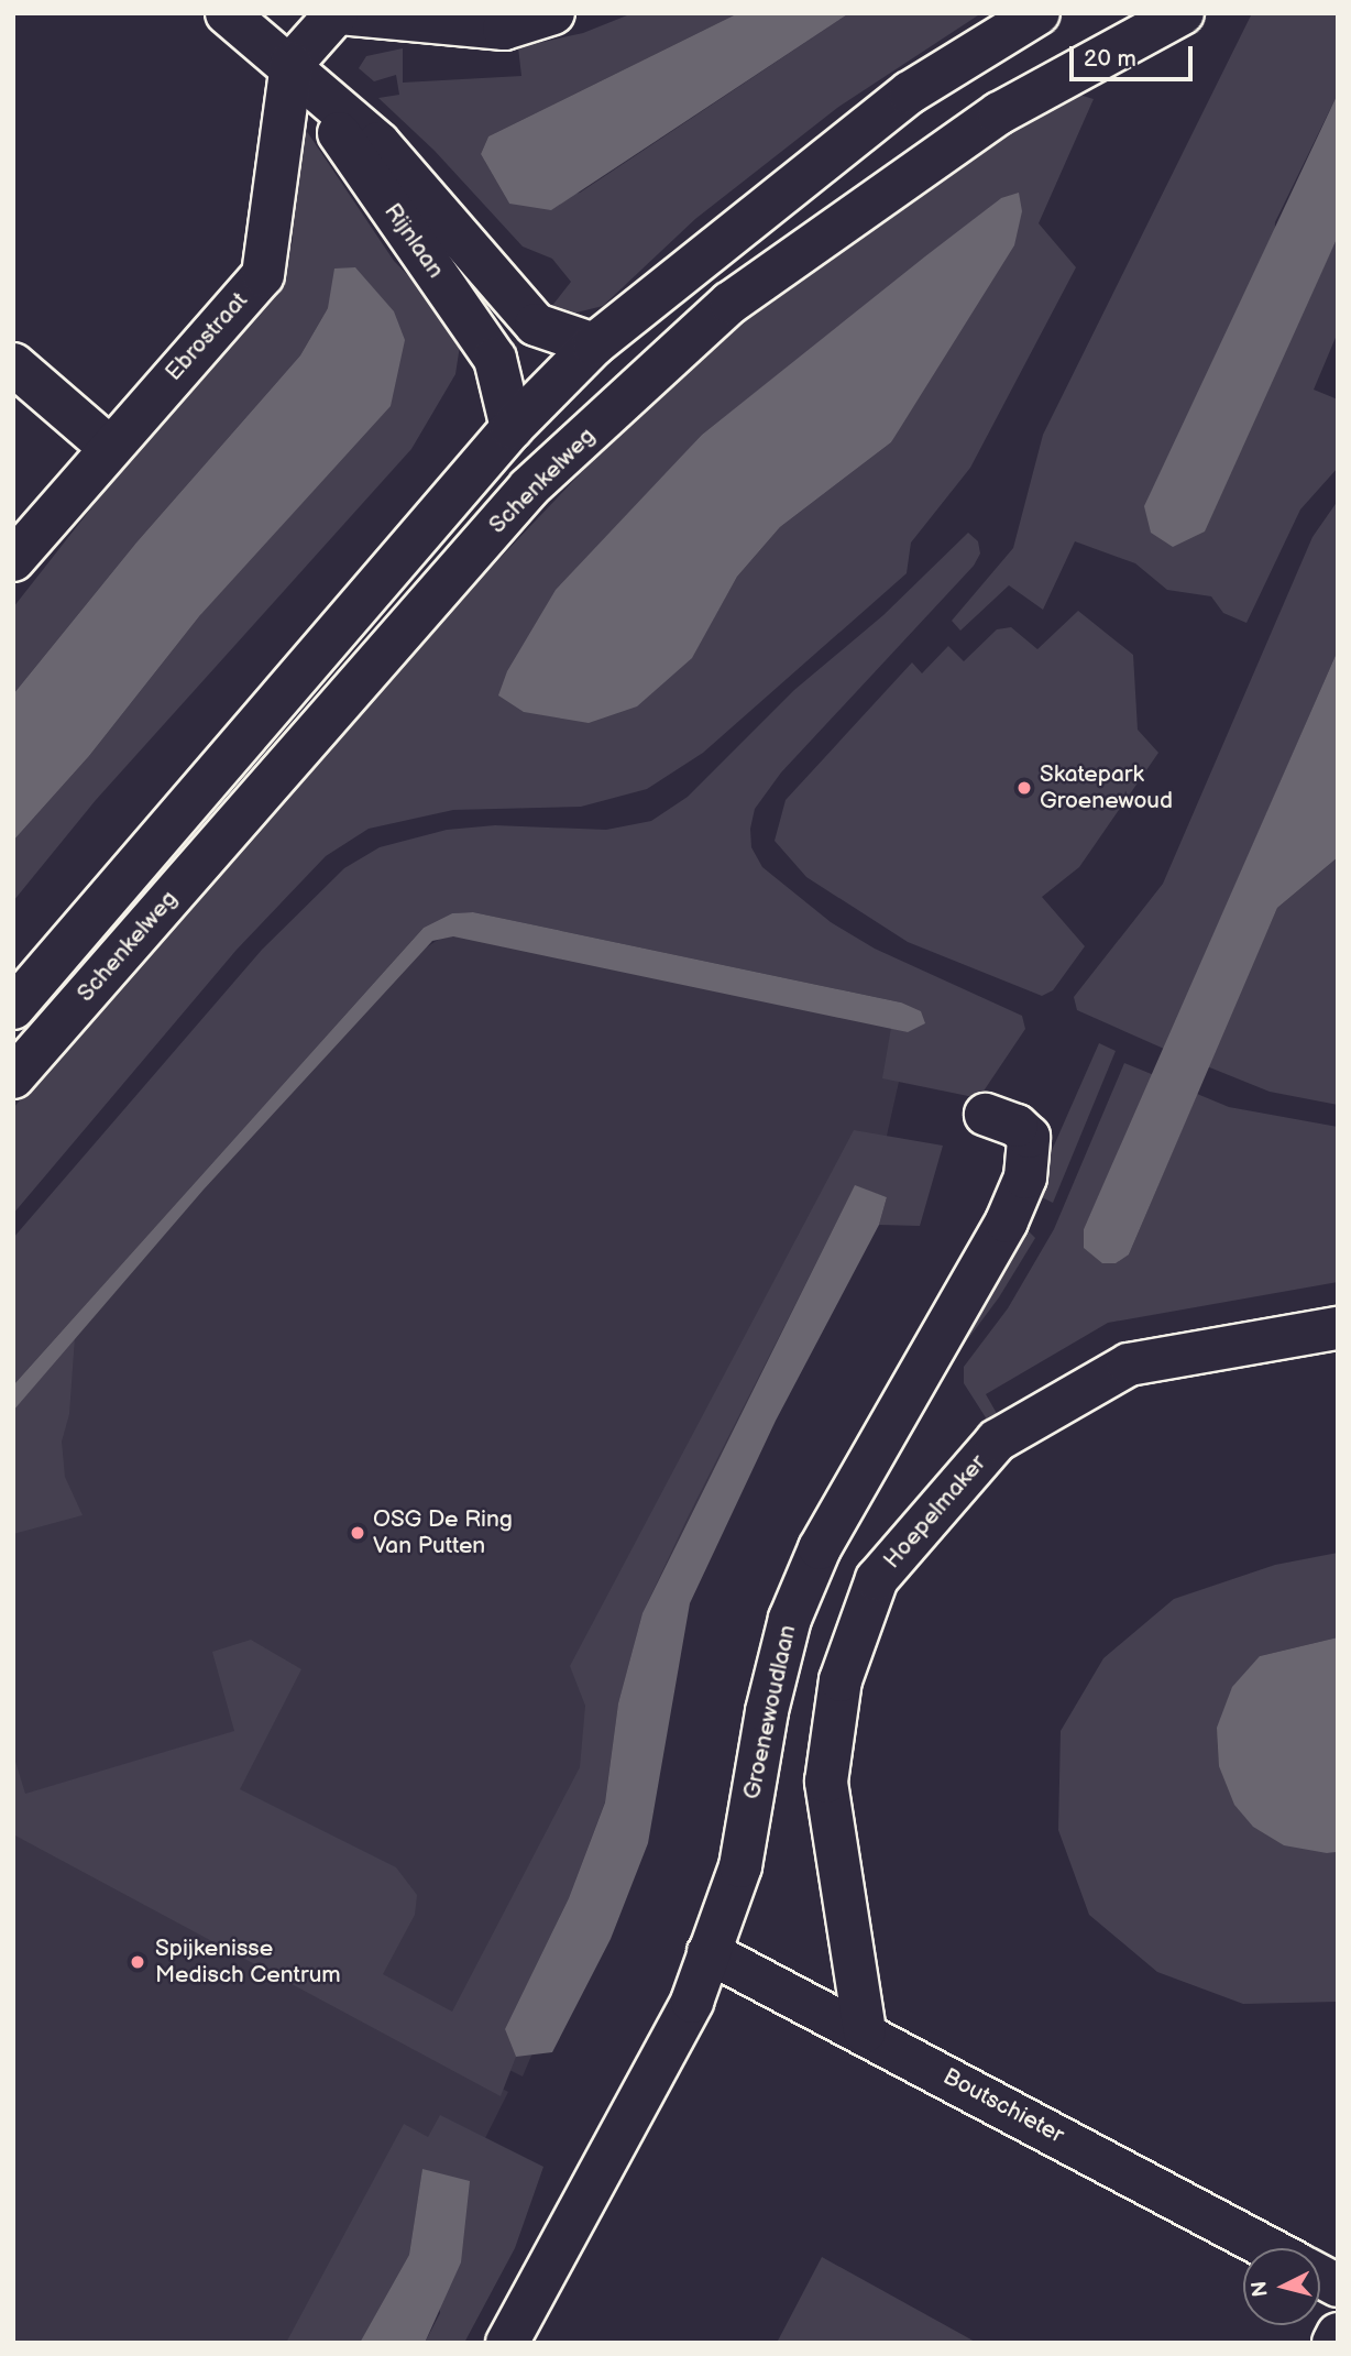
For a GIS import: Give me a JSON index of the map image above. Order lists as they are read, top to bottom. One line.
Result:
{"streets":{"street":["Rijnlaan","Ebrostraat","Schenkelweg","Hoepelmaker","Groenewoudlaan","Boutschieter"]},"crossings":[["Rijnlaan","Ebrostraat"],["Rijnlaan","Schenkelweg"],["Hoepelmaker","Boutschieter"],["Groenewoudlaan","Boutschieter"]],"places":["Skatepark Groenewoud","OSG De Ring Van Putten","Spijkenisse Medisch Centrum"],"scale_bar":"20 m","north":"left"}
